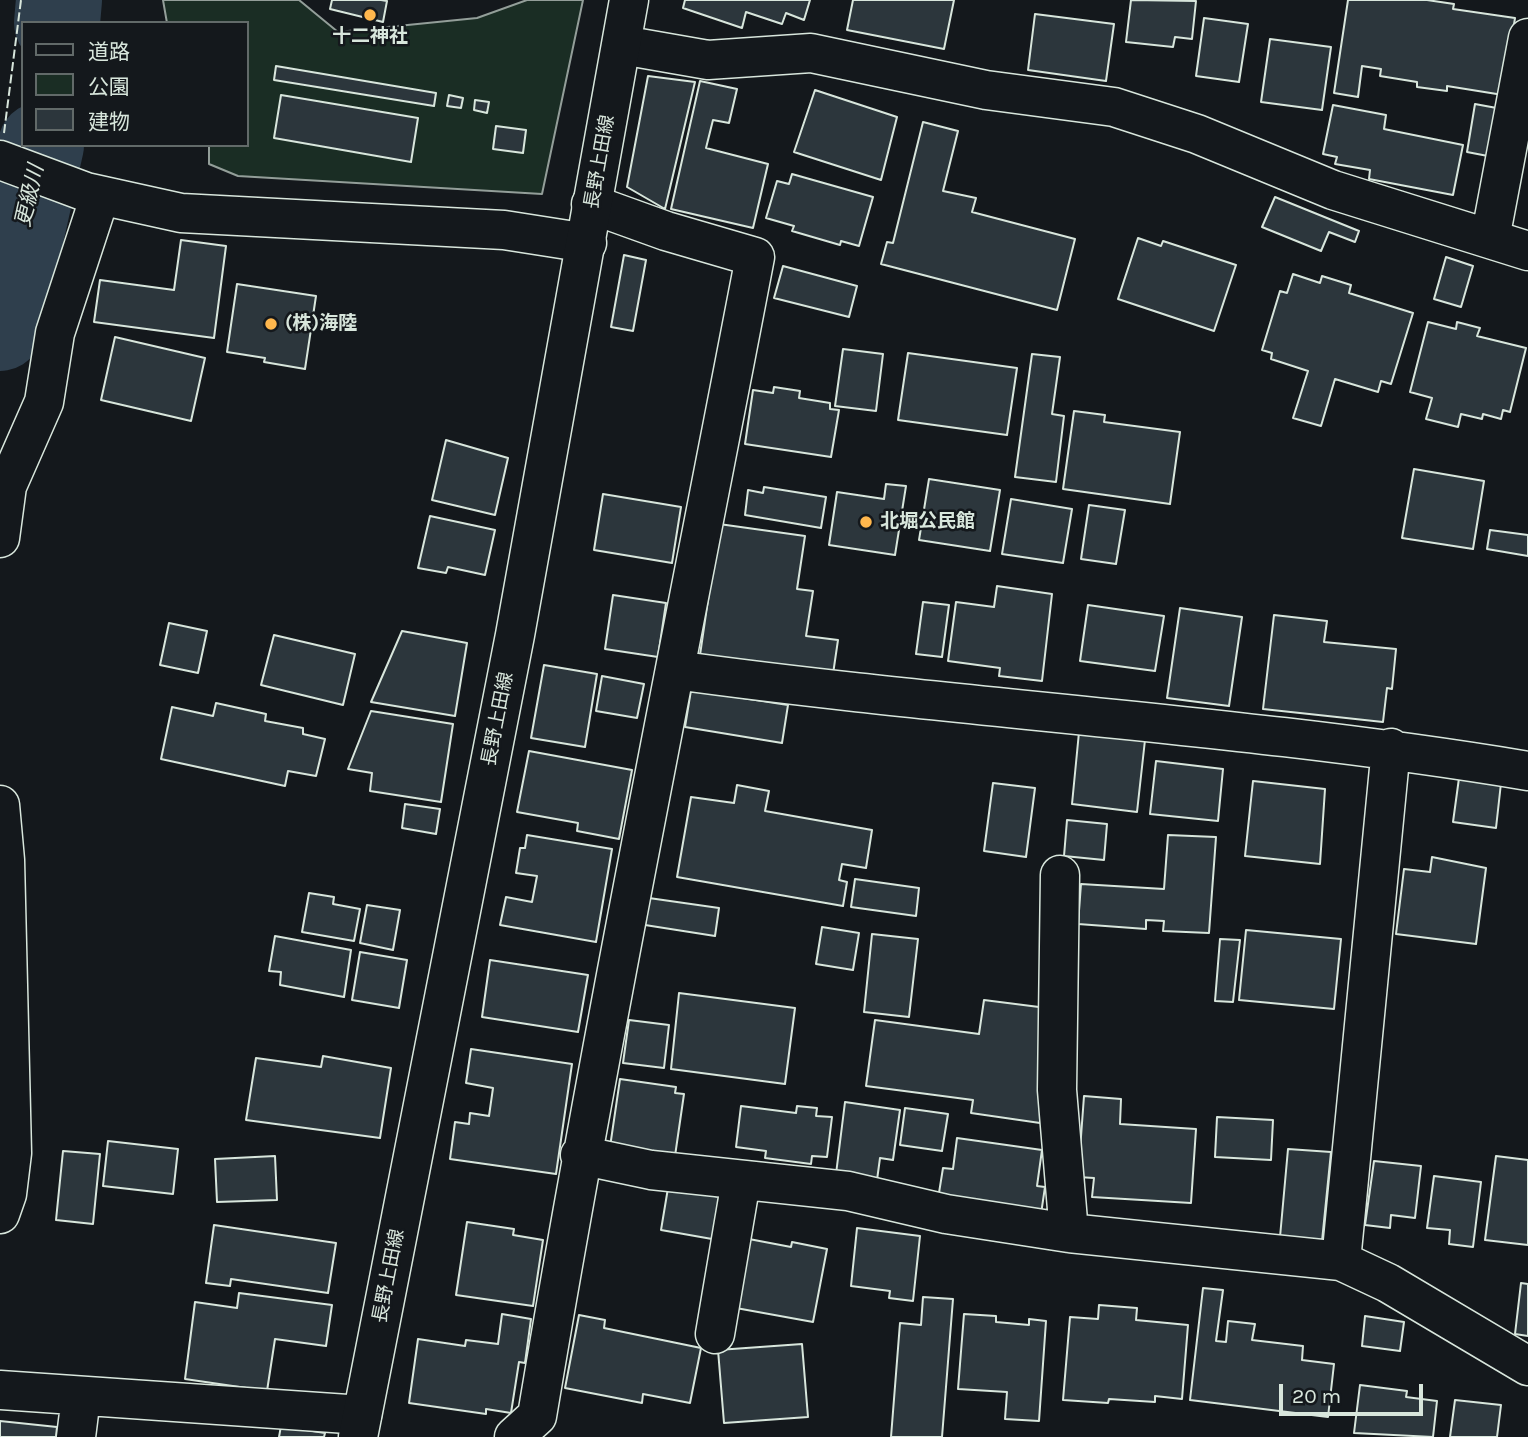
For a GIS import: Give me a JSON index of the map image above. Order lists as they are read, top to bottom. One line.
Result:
{"streets":{"street":["長野上田線"]},"water":["更級川"],"places":["十二神社","(株)海陸","北堀公民館"],"legend":["道路","公園","建物"],"scale_bar":"20 m"}
